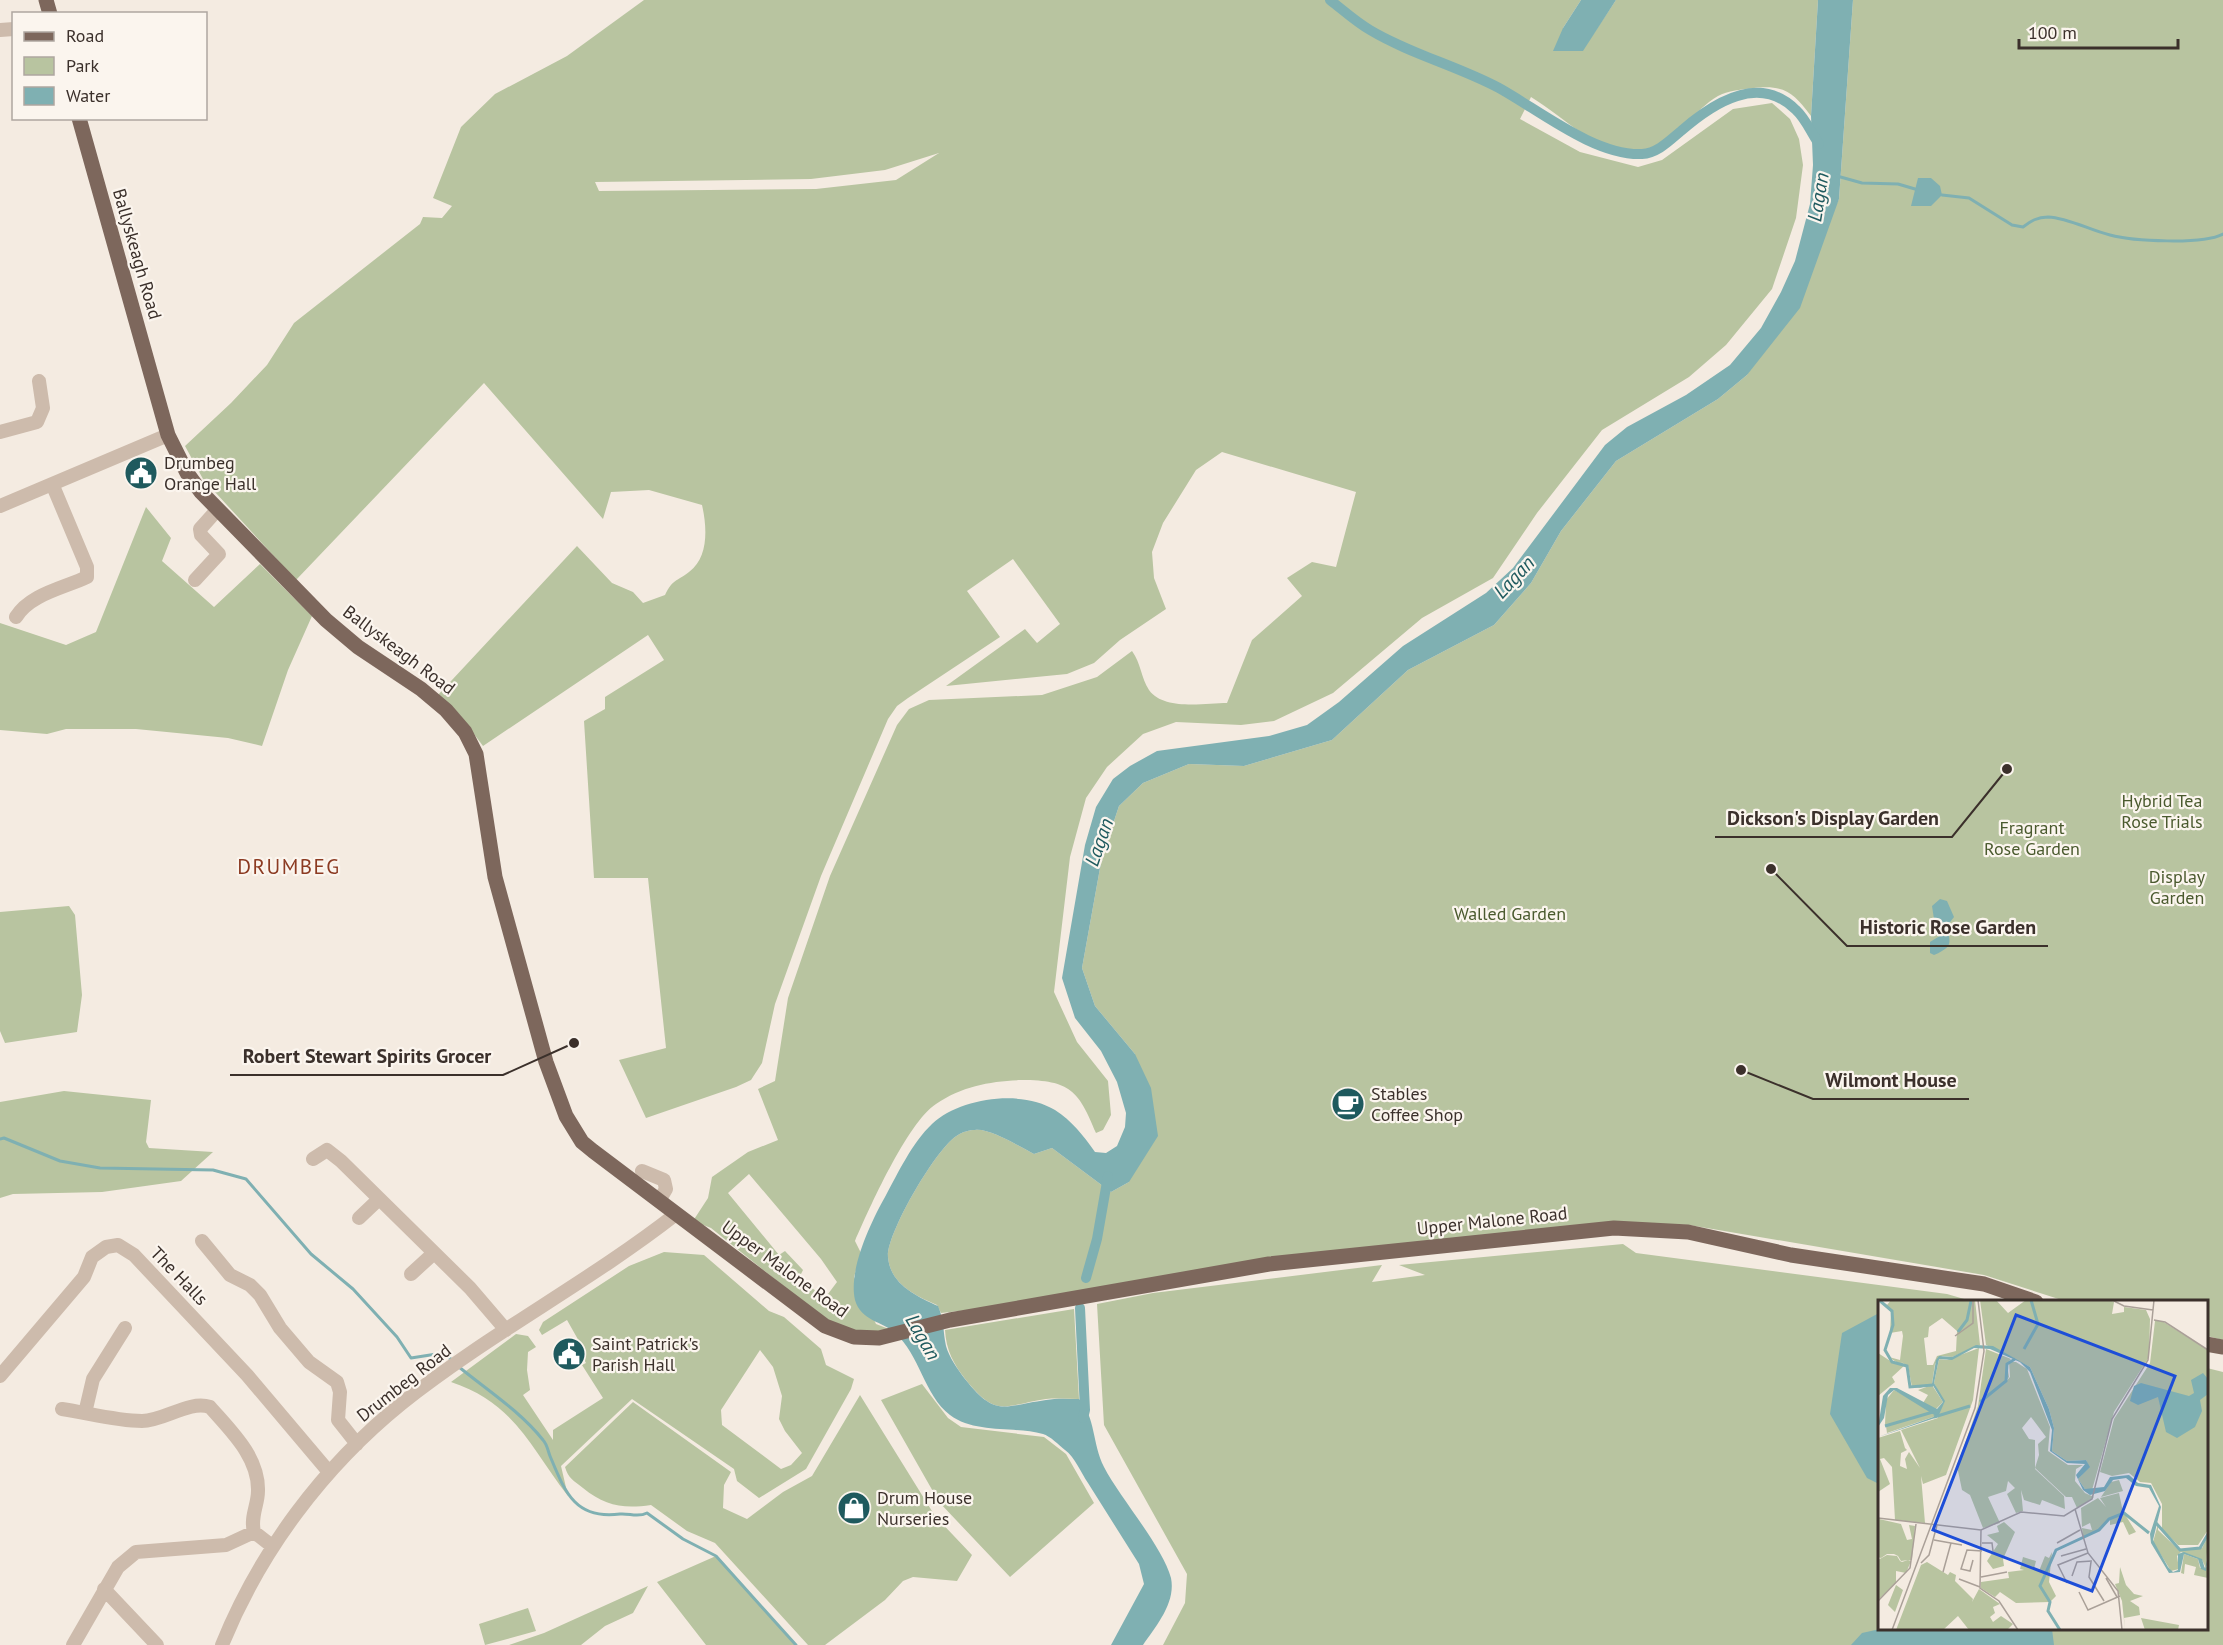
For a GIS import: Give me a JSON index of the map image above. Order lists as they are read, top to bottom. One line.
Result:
{"streets":{"main road":["Ballyskeagh Road","Upper Malone Road"],"street":["The Halls","Drumbeg Road"]},"crossings":[["Ballyskeagh Road","Upper Malone Road"],["Ballyskeagh Road","Drumbeg Road"],["Upper Malone Road","Drumbeg Road"],["The Halls","Drumbeg Road"]],"districts":["DRUMBEG"],"water":["Lagan"],"parks":["Hybrid Tea Rose Trials","Fragrant Rose Garden","Display Garden","Walled Garden"],"places":{"public building":["Drumbeg Orange Hall","Saint Patrick's Parish Hall"],"other":["Dickson's Display Garden","Historic Rose Garden","Robert Stewart Spirits Grocer","Wilmont House"],"cafe":["Stables Coffee Shop"],"shop":["Drum House Nurseries"]},"legend":["Road","Park","Water"],"scale_bar":"100 m"}
